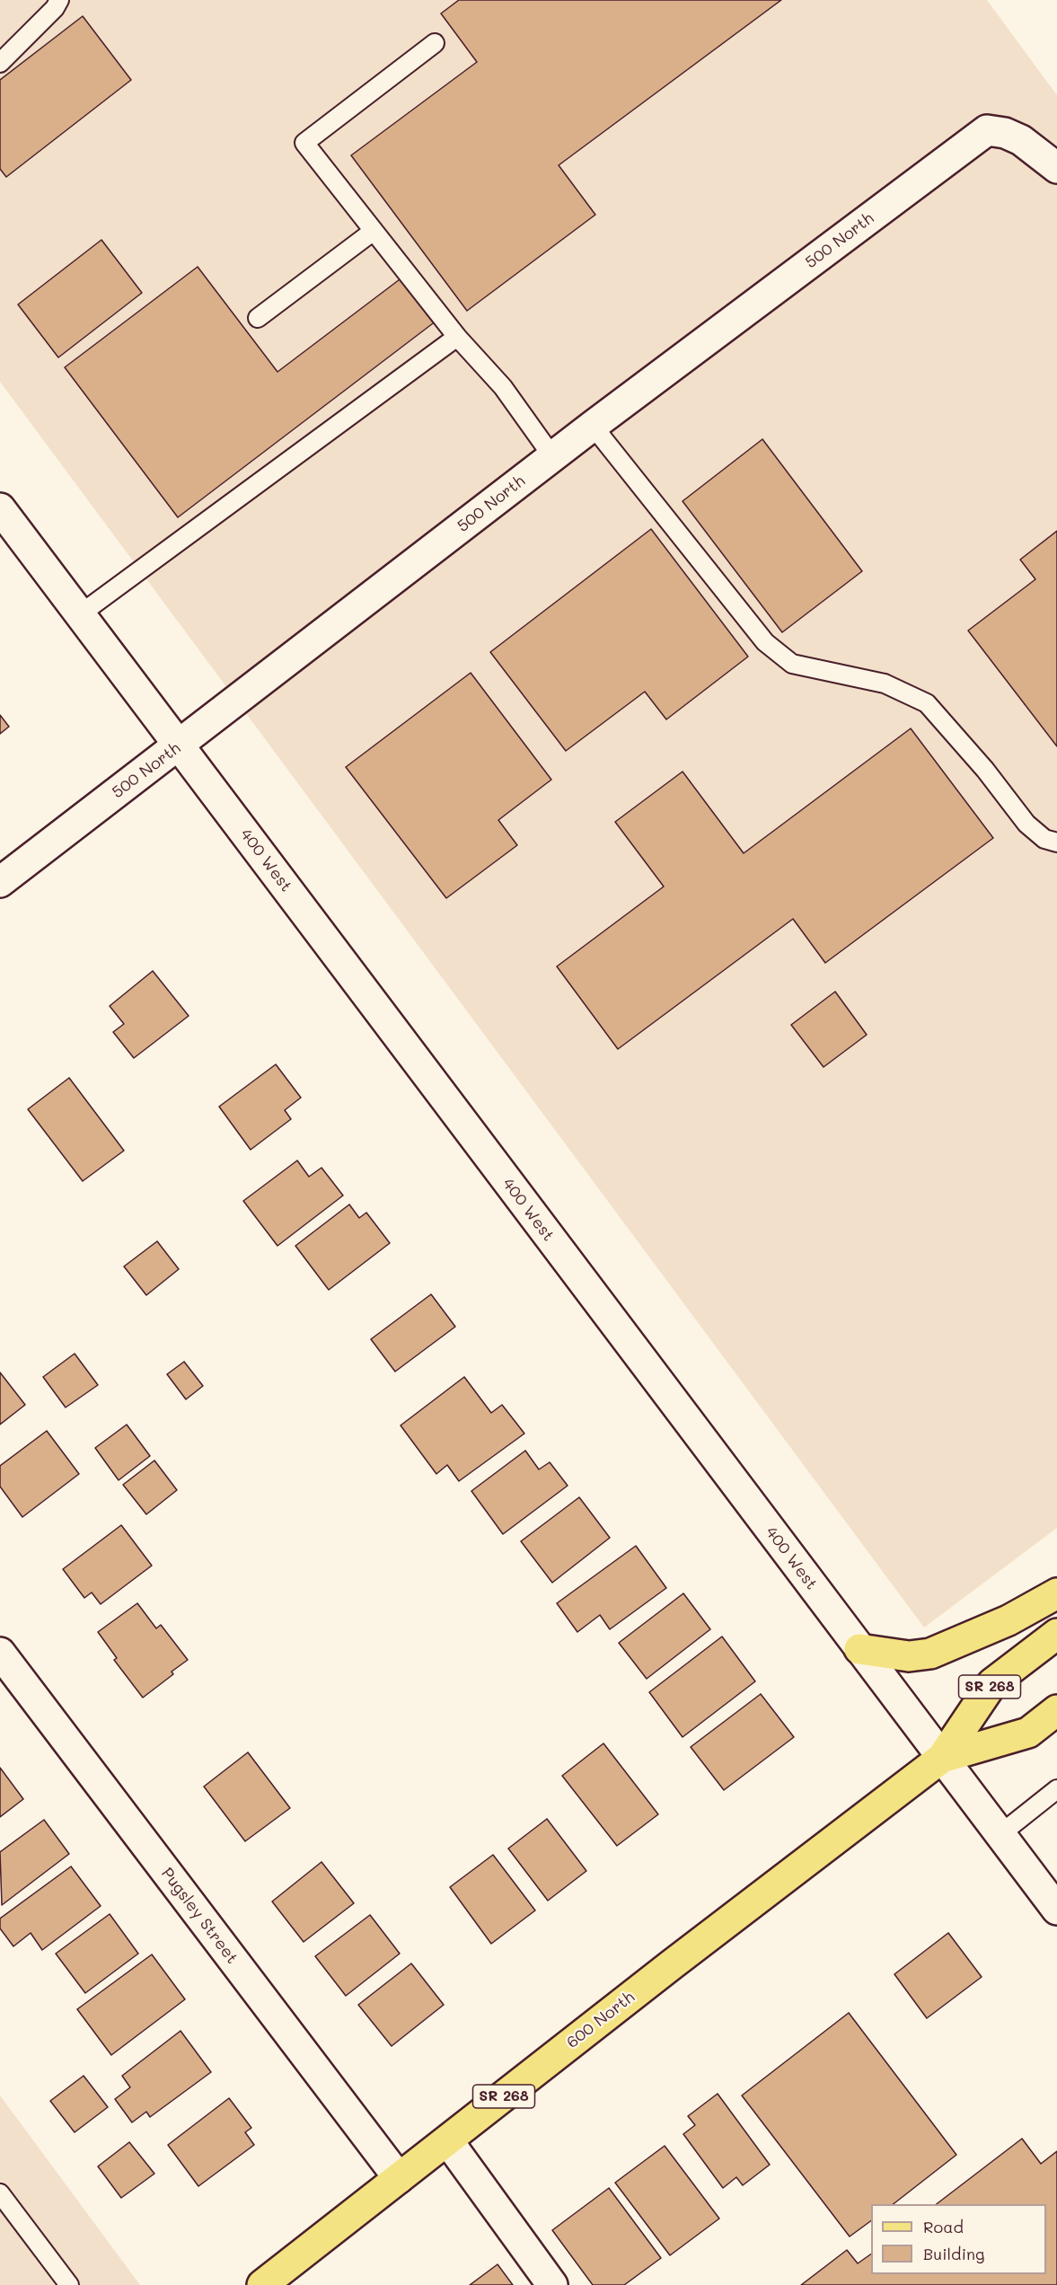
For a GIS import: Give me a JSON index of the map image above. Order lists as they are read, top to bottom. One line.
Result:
{"streets":{"main road":["SR 268","600 North"],"street":["500 North","400 West","Pugsley Street"]},"crossings":[["500 North","400 West"],["400 West","600 North"],["Pugsley Street","600 North"]],"legend":["Road","Building"]}
